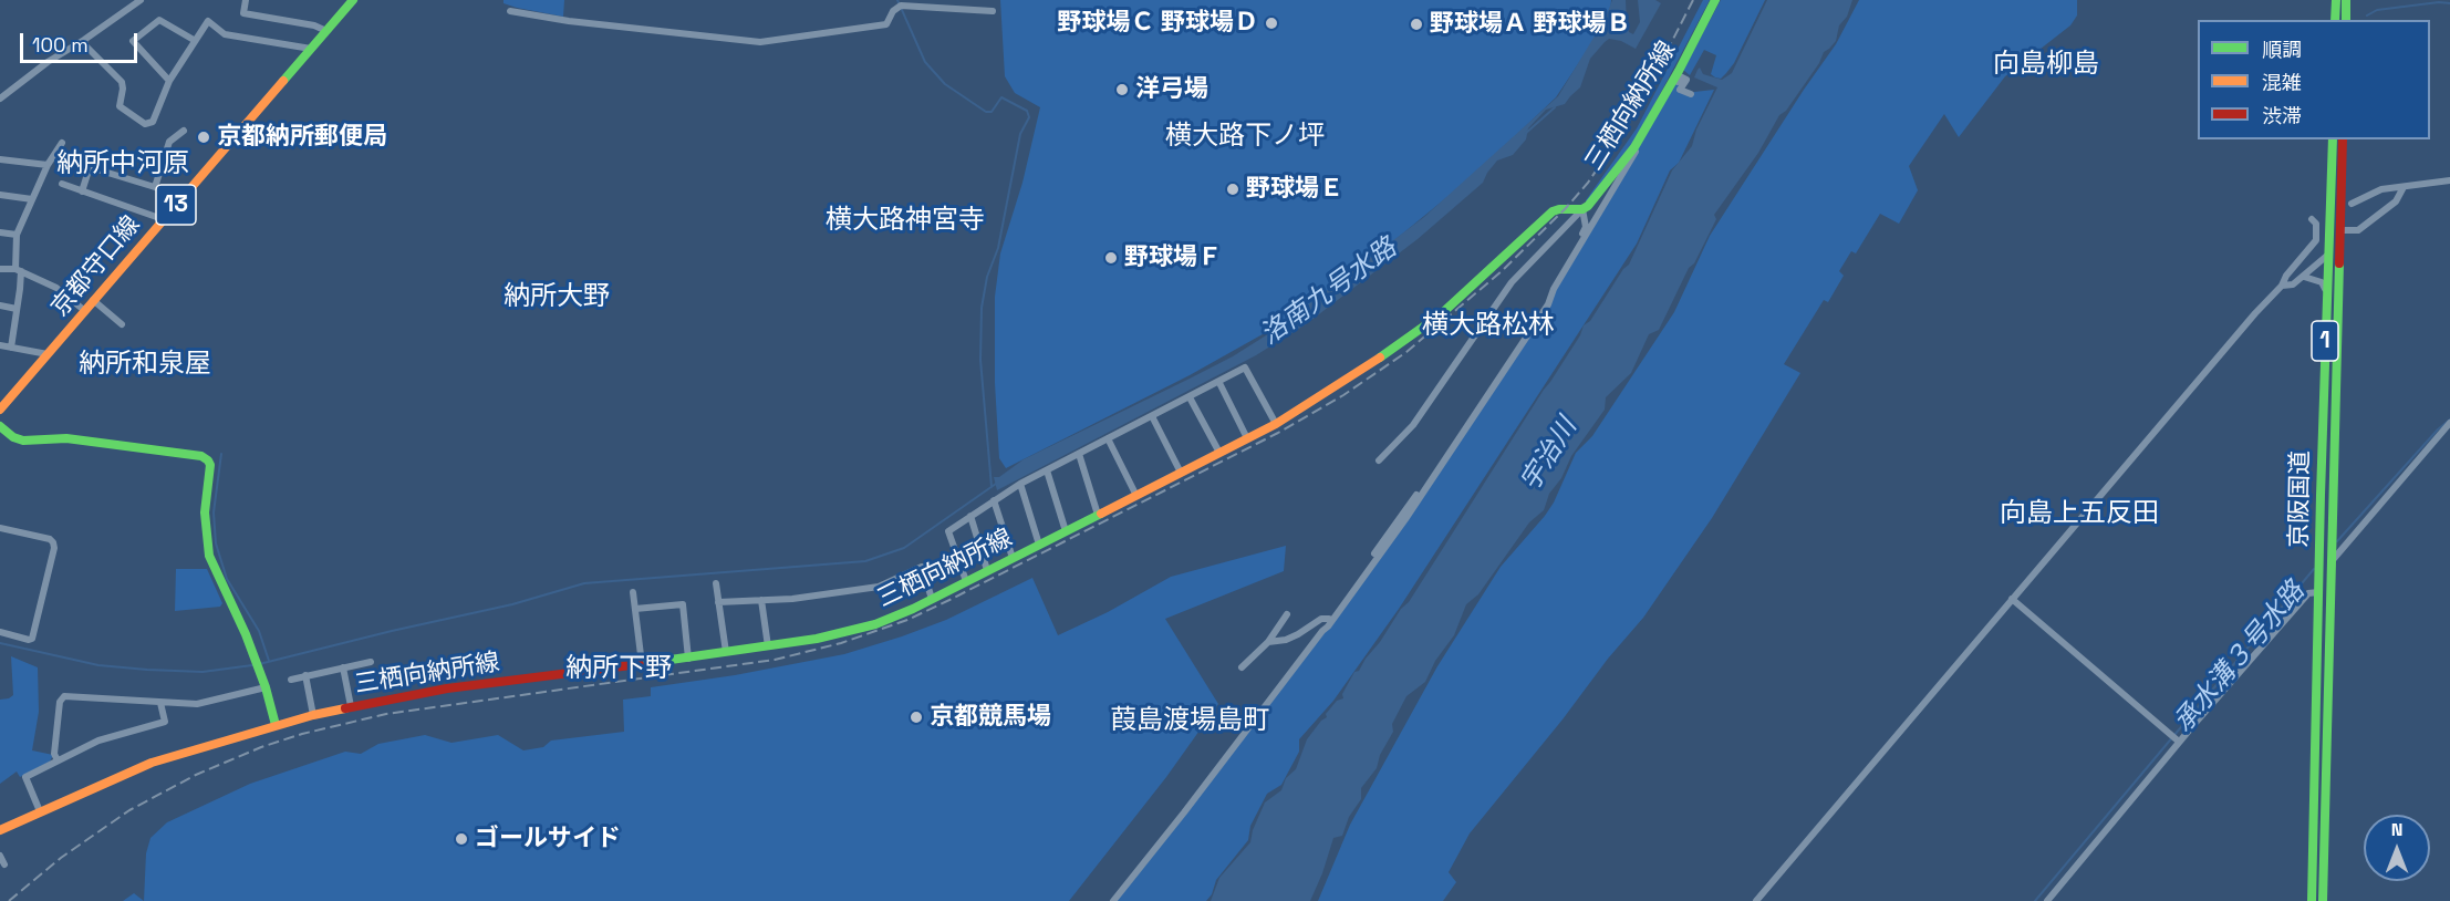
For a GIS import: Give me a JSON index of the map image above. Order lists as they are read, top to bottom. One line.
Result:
{"streets":{"main road":["三栖向納所線","13","京都守口線","1","京阪国道"]},"districts":["向島柳島","横大路下ノ坪","納所中河原","横大路神宮寺","納所大野","横大路松林","納所和泉屋","向島上五反田","納所下野","葭島渡場島町"],"water":["洛南九号水路","宇治川","承水溝３号水路"],"places":["野球場Ｃ 野球場Ｄ","野球場Ａ 野球場Ｂ","洋弓場","京都納所郵便局","野球場Ｅ","野球場Ｆ","京都競馬場","ゴールサイド"],"legend":["順調","混雑","渋滞"],"scale_bar":"100 m","north":"top"}
